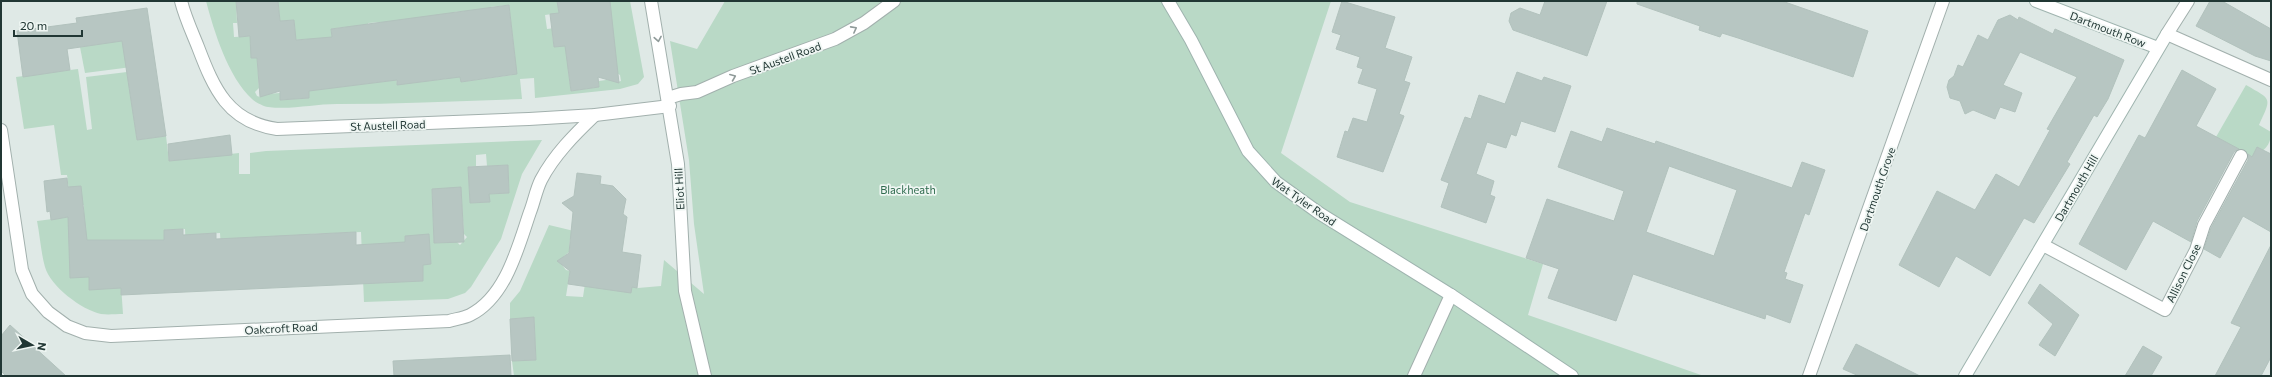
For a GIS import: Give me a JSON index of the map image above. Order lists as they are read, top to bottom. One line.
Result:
{"streets":{"street":["Dartmouth Row","St Austell Road","Dartmouth Hill","Eliot Hill","Dartmouth Grove","Wat Tyler Road","Allison Close","Oakcroft Road"]},"crossings":[["Dartmouth Row","Dartmouth Hill"],["St Austell Road","Eliot Hill"],["St Austell Road","Oakcroft Road"],["Dartmouth Hill","Allison Close"]],"parks":["Blackheath"],"scale_bar":"20 m","north":"right"}
